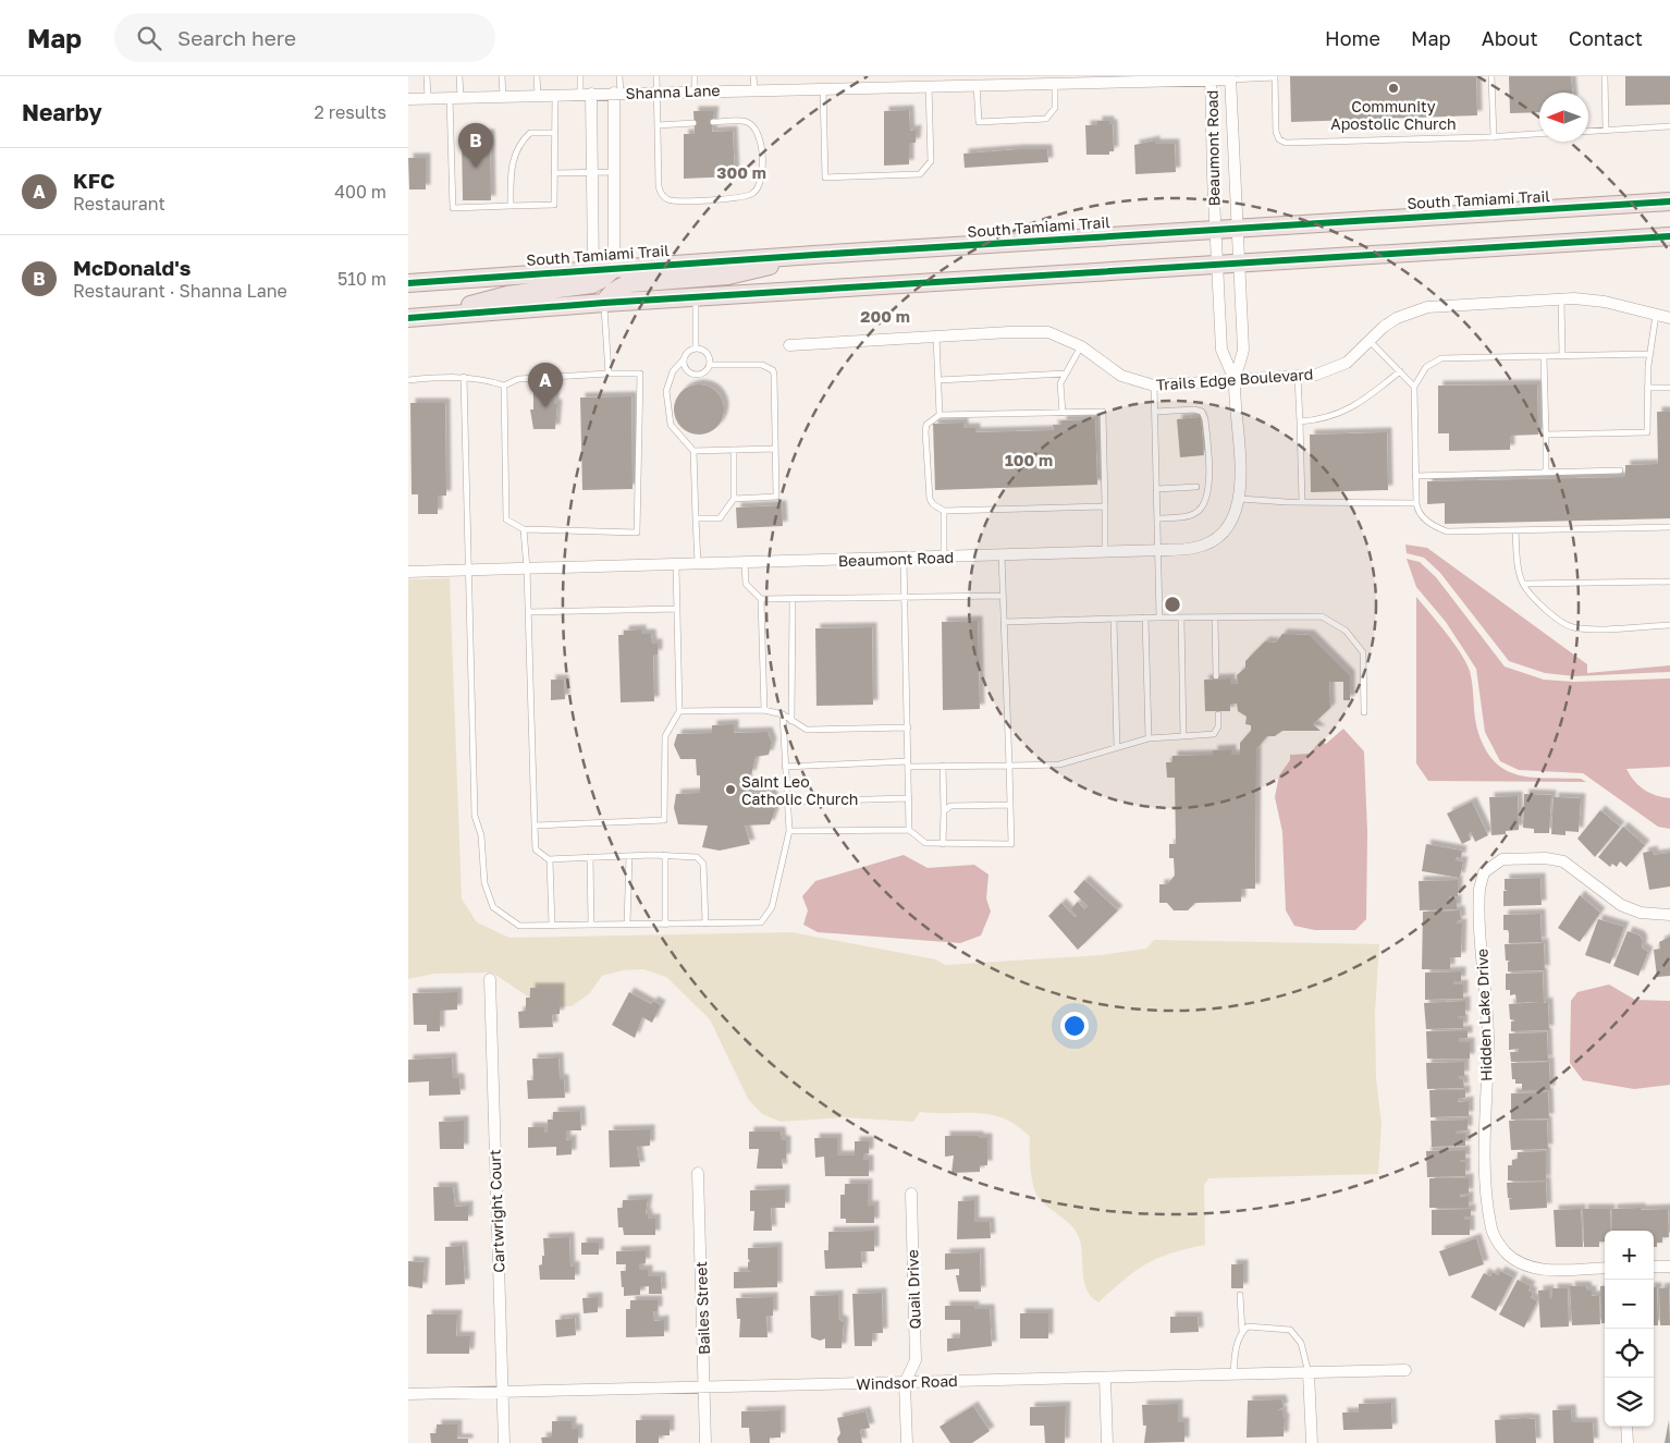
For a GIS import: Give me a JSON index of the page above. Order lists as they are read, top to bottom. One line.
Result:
{"streets":{"main road":["South Tamiami Trail"],"street":["Shanna Lane","Beaumont Road","Trails Edge Boulevard","Hidden Lake Drive","Cartwright Court","Quail Drive","Bailes Street","Windsor Road"]},"crossings":[["Shanna Lane","Beaumont Road"],["Beaumont Road","South Tamiami Trail"],["Beaumont Road","Trails Edge Boulevard"],["Cartwright Court","Windsor Road"],["Quail Drive","Windsor Road"],["Bailes Street","Windsor Road"]],"places":["Community Apostolic Church","Saint Leo Catholic Church"],"north":"left","page":{"header":"Map","search":"Search here","nav":["Home","Map","About","Contact"],"heading":["Nearby","2 results"],"pins":["B","A"],"list":[{"mark":"A","name":"KFC","note":"Restaurant","value":"400 m"},{"mark":"B","name":"McDonald's","note":"Restaurant · Shanna Lane","value":"510 m"}],"map_buttons":["+","−"]},"rings":["300 m","200 m","100 m"]}
